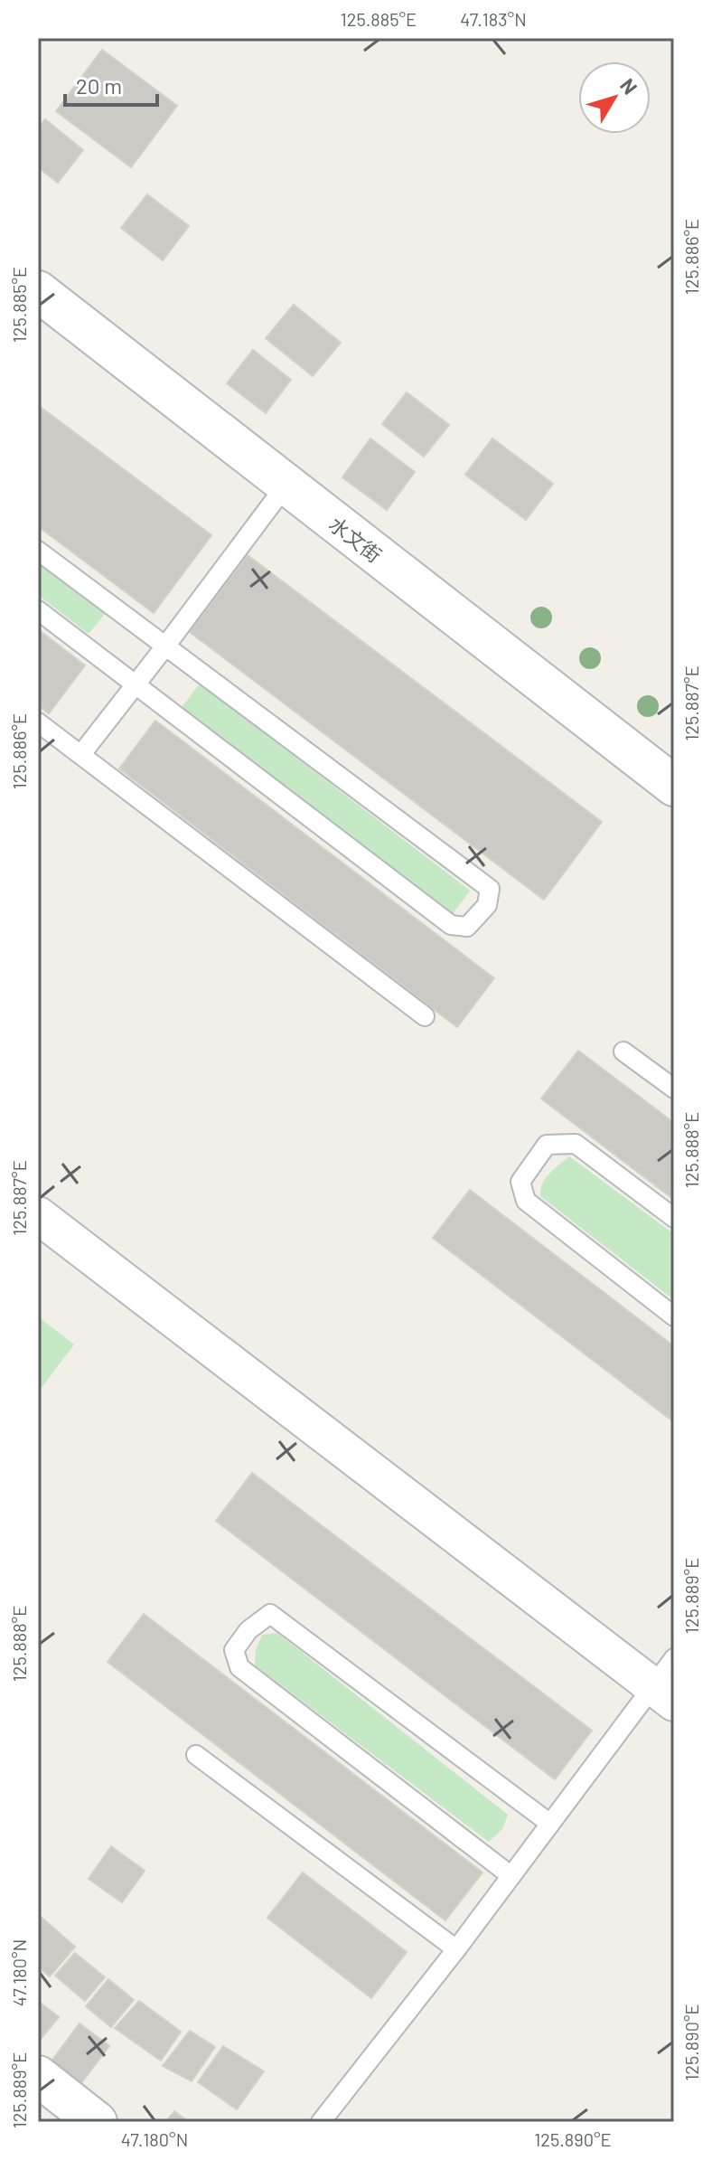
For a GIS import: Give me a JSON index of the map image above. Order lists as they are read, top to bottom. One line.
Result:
{"streets":{"street":["水文街"]},"scale_bar":"20 m","north":"top right","coordinates":["125.885°E","47.183°N","125.886°E","125.887°E","125.888°E","125.889°E","47.180°N","125.890°E"]}
